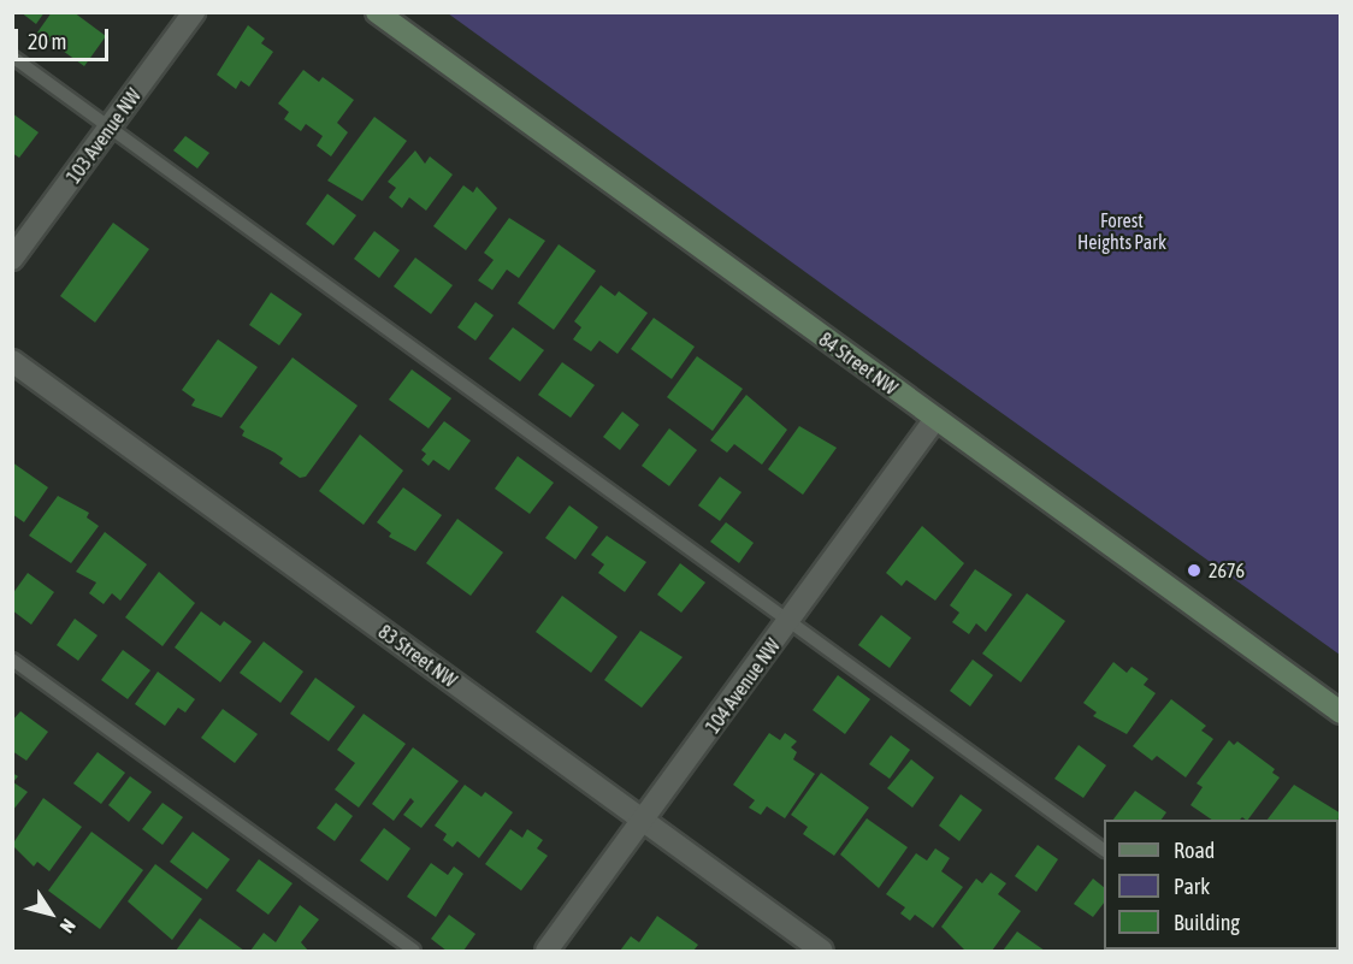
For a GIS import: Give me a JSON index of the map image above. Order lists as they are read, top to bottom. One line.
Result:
{"streets":{"main road":["84 Street NW"],"street":["103 Avenue NW","83 Street NW","104 Avenue NW"]},"crossings":[["84 Street NW","104 Avenue NW"],["83 Street NW","104 Avenue NW"]],"parks":["Forest Heights Park"],"places":["2676"],"legend":["Road","Park","Building"],"scale_bar":"20 m","north":"bottom right"}
